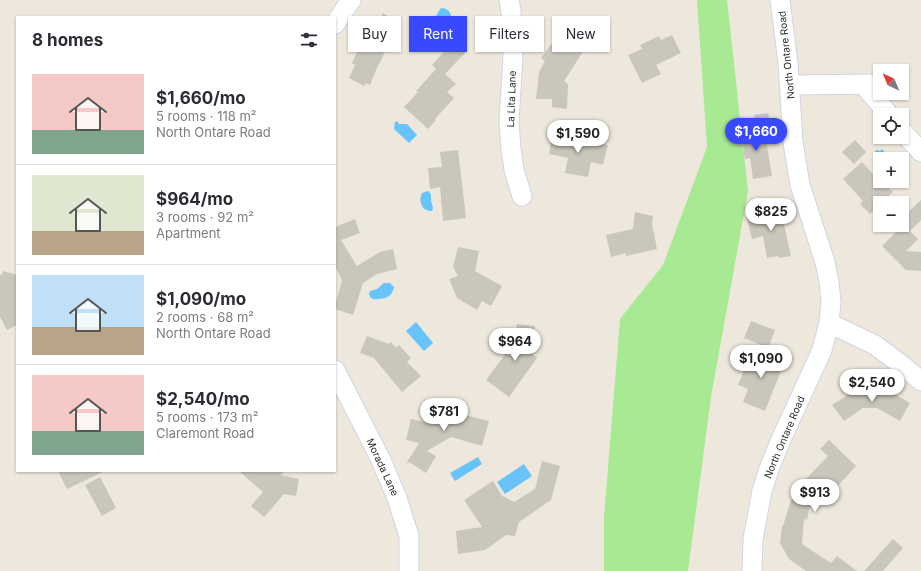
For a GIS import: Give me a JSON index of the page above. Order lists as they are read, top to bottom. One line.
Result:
{"streets":{"street":["North Ontare Road","La Lita Lane","Morada Lane"]},"north":"top left","page":{"chip":["Buy","Rent","Filters","New"],"heading":"8 homes","map_buttons":["+","−"],"list":[{"name":"$1,660/mo","note":"5 rooms · 118 m² · North Ontare Road"},{"name":"$964/mo","note":"3 rooms · 92 m² · Apartment"},{"name":"$1,090/mo","note":"2 rooms · 68 m² · North Ontare Road"},{"name":"$2,540/mo","note":"5 rooms · 173 m² · Claremont Road"}],"price":["$1,660","$1,590","$825","$964","$1,090","$2,540","$781","$913"]}}
